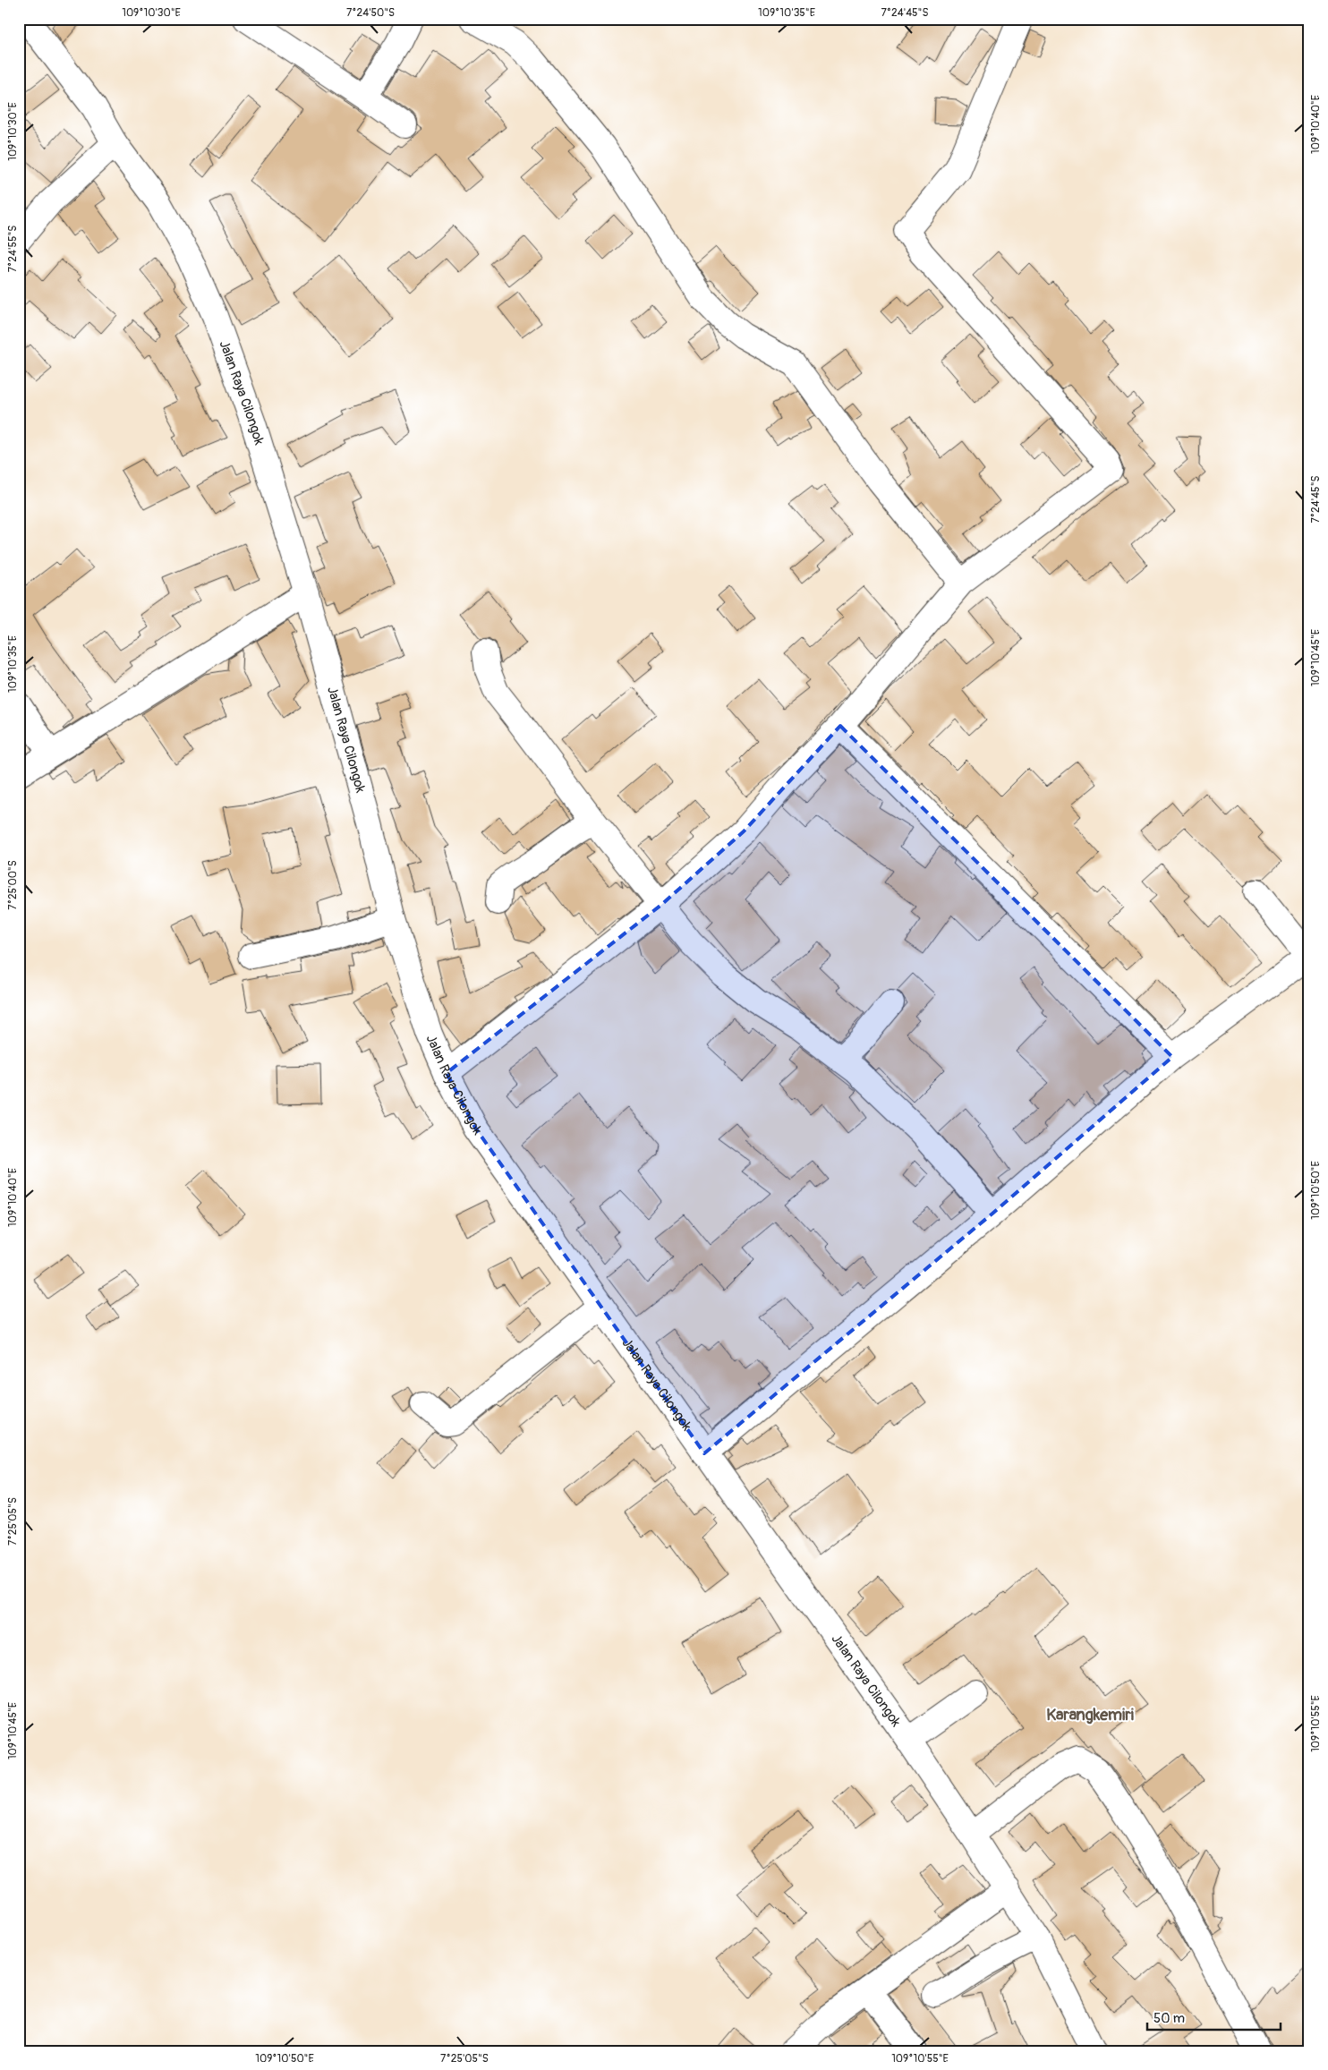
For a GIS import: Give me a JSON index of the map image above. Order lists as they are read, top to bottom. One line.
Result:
{"streets":{"main road":["Jalan Raya Cilongok"]},"districts":["Karangkemiri"],"scale_bar":"50 m","coordinates":["109°10'30\"E","7°24'50\"S","109°10'35\"E","7°24'45\"S","109°10'40\"E","7°24'55\"S","109°10'45\"E","7°25'00\"S","109°10'50\"E","7°25'05\"S","109°10'55\"E"]}
